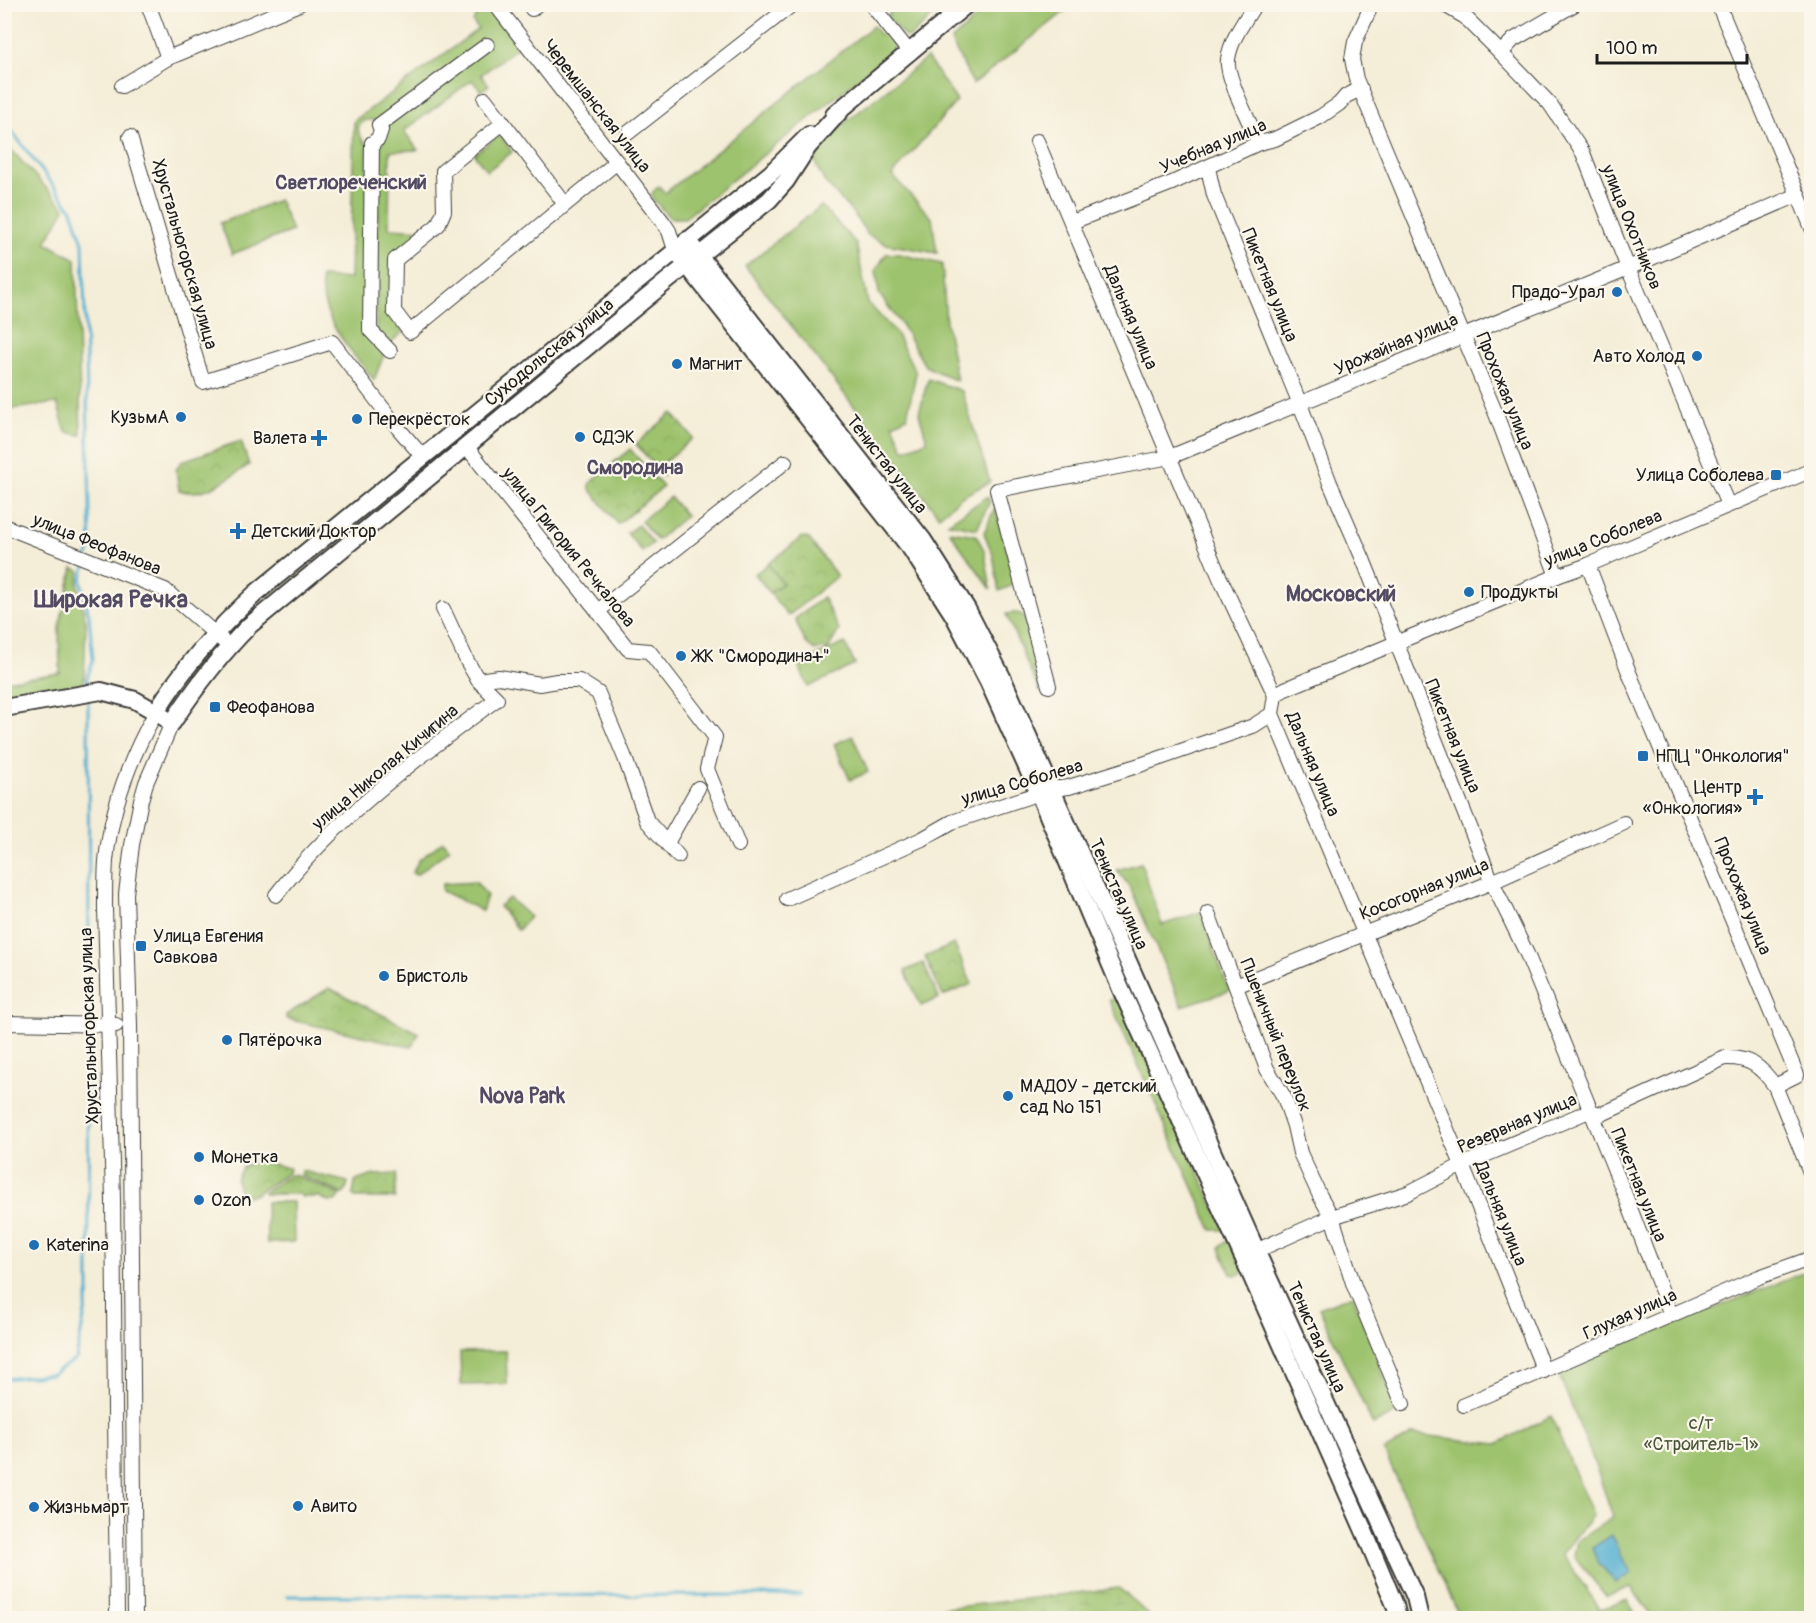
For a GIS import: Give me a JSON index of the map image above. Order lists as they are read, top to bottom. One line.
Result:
{"streets":{"main road":["Хрустальногорская улица","Суходольская улица","Тенистая улица"],"street":["Черемшанская улица","Учебная улица","улица Охотников","Пикетная улица","Дальняя улица","Урожайная улица","Прохожая улица","улица Соболева","улица Феофанова","улица Григория Речкалова","улица Николая Кичигина","Косогорная улица","Пшеничный переулок","Резервная улица","Глухая улица"]},"crossings":[["Черемшанская улица","Суходольская улица"],["Черемшанская улица","Тенистая улица"],["Учебная улица","Пикетная улица"],["Учебная улица","Дальняя улица"],["Учебная улица","Прохожая улица"],["улица Охотников","Урожайная улица"],["улица Охотников","улица Соболева"],["Хрустальногорская улица","Суходольская улица"],["Хрустальногорская улица","улица Феофанова"],["Пикетная улица","Урожайная улица"],["Пикетная улица","улица Соболева"],["Пикетная улица","Косогорная улица"],["Пикетная улица","Резервная улица"],["Пикетная улица","Глухая улица"],["Дальняя улица","Урожайная улица"],["Дальняя улица","улица Соболева"],["Дальняя улица","Косогорная улица"],["Дальняя улица","Резервная улица"],["Дальняя улица","Глухая улица"],["Урожайная улица","Прохожая улица"],["Суходольская улица","Тенистая улица"],["Суходольская улица","улица Феофанова"],["Суходольская улица","улица Григория Речкалова"],["Прохожая улица","улица Соболева"],["Прохожая улица","Резервная улица"],["Тенистая улица","улица Соболева"],["Тенистая улица","Резервная улица"],["Косогорная улица","Пшеничный переулок"],["Пшеничный переулок","Резервная улица"]],"districts":["Светлореченский","Смородина","Московский","Широкая Речка","Nova Park"],"parks":["с/т «Строитель-1»"],"places":{"other":["Прадо-Урал","Авто Холод","Магнит","КузьмА","Перекрёсток","СДЭК","Продукты","ЖК \"Смородина+\"","Бристоль","Пятёрочка","МАДОУ - детский сад № 151","Монетка","Ozon","Katerina","Авито","Жизньмарт"],"health":["Валета","Детский Доктор","Центр «Онкология»"],"transit":["Улица Соболева","Феофанова","НПЦ \"Онкология\"","Улица Евгения Савкова"]},"scale_bar":"100 m"}
